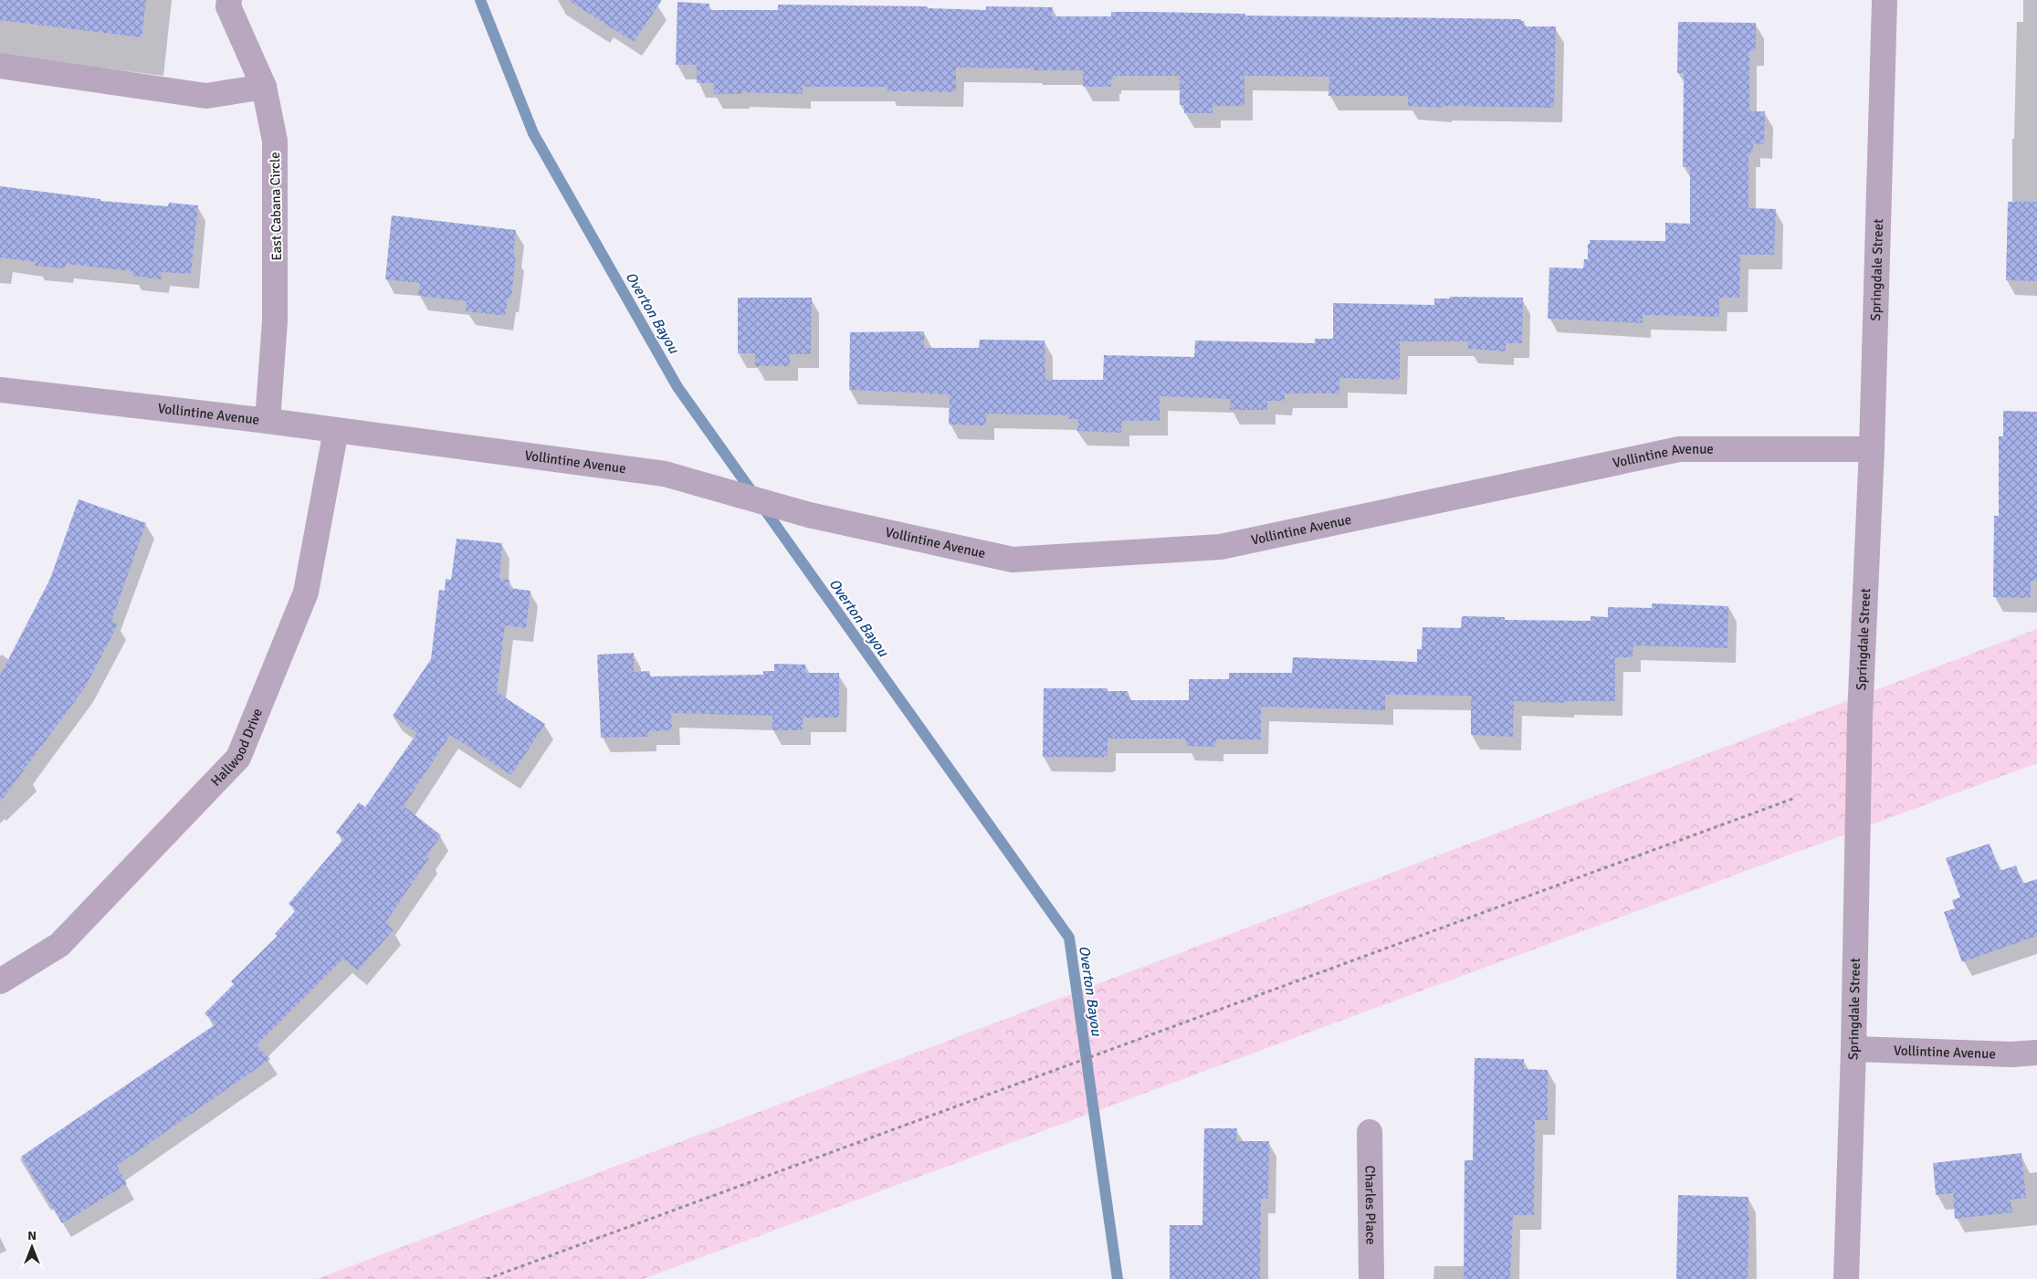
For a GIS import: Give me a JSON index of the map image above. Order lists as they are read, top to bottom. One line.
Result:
{"streets":{"street":["East Cabana Circle","Springdale Street","Vollintine Avenue","Hallwood Drive","Charles Place"]},"crossings":[["East Cabana Circle","Vollintine Avenue"],["Springdale Street","Vollintine Avenue"],["Vollintine Avenue","Hallwood Drive"]],"water":["Overton Bayou"],"north":"top"}
